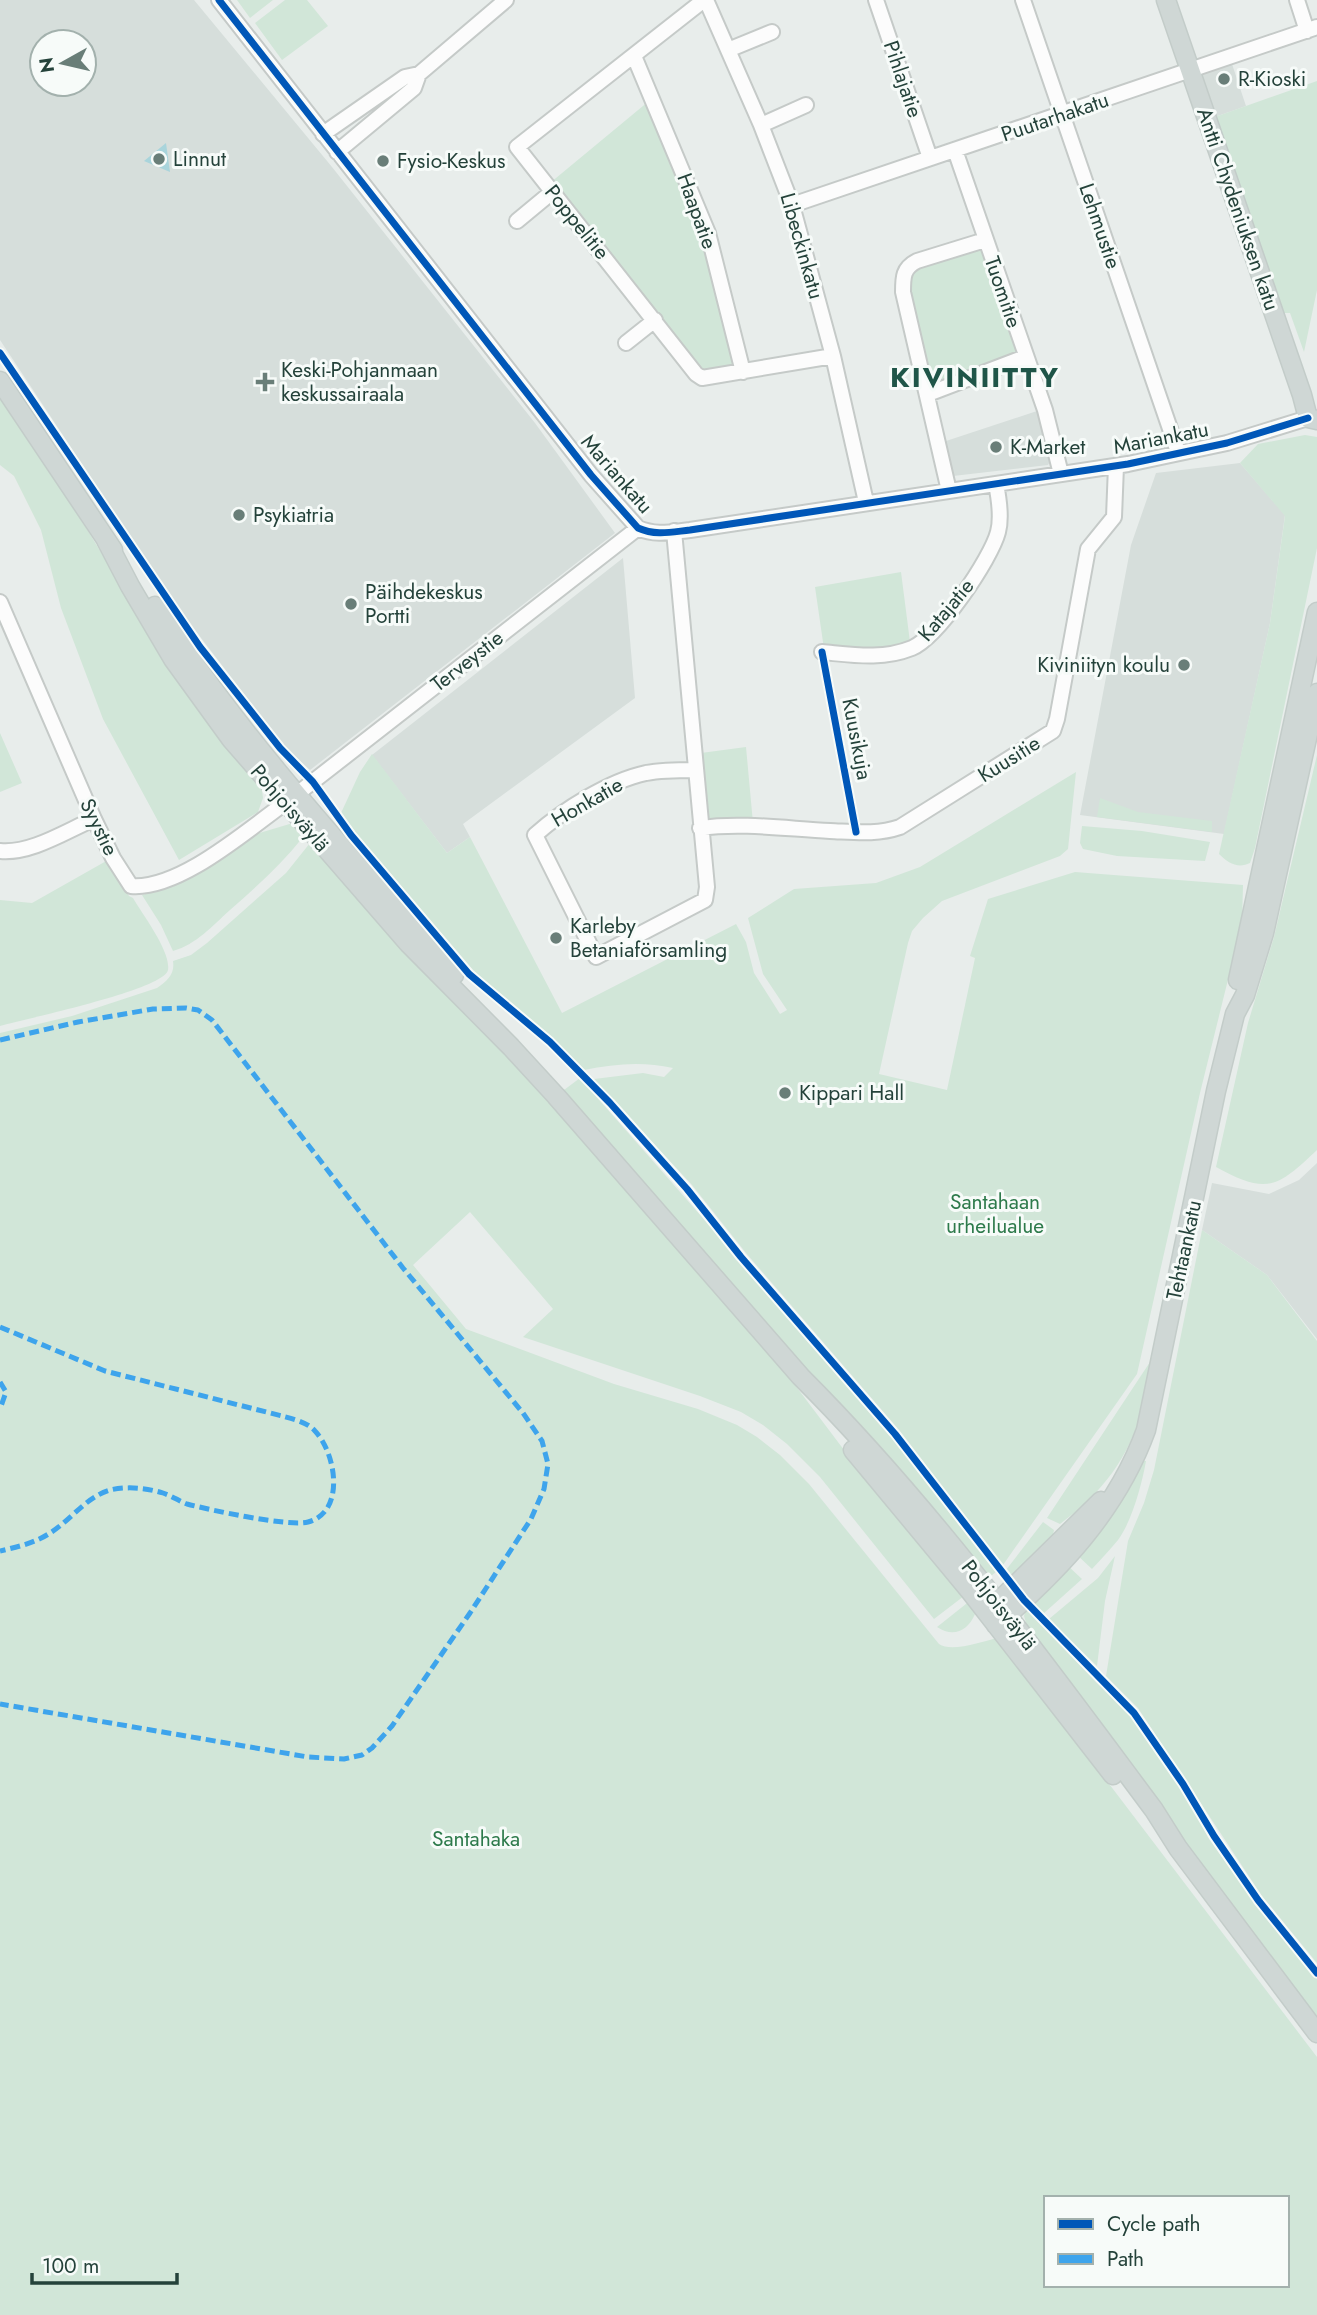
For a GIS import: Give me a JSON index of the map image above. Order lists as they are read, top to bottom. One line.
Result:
{"streets":{"main road":["Antti Chydeniuksen katu","Pohjoisväylä","Tehtaankatu"],"street":["Pihlajatie","Puutarhakatu","Haapatie","Poppelitie","Lehmustie","Libeckinkatu","Tuomitie","Mariankatu","Katajatie","Terveystie","Kuusitie","Honkatie","Syystie"],"cycle path":["Kuusikuja"]},"crossings":[["Pihlajatie","Puutarhakatu"],["Puutarhakatu","Antti Chydeniuksen katu"],["Puutarhakatu","Lehmustie"],["Puutarhakatu","Libeckinkatu"],["Puutarhakatu","Tuomitie"],["Antti Chydeniuksen katu","Mariankatu"],["Haapatie","Poppelitie"],["Poppelitie","Libeckinkatu"],["Lehmustie","Mariankatu"],["Libeckinkatu","Mariankatu"],["Tuomitie","Mariankatu"],["Mariankatu","Katajatie"],["Mariankatu","Terveystie"],["Mariankatu","Kuusitie"],["Mariankatu","Honkatie"],["Terveystie","Pohjoisväylä"],["Terveystie","Syystie"],["Kuusitie","Honkatie"],["Pohjoisväylä","Syystie"],["Pohjoisväylä","Tehtaankatu"]],"districts":["KIVINIITTY"],"parks":["Santahaan urheilualue","Santahaka"],"places":{"other":["R-Kioski","Linnut","Fysio-Keskus","K-Market","Psykiatria","Päihdekeskus Portti","Kiviniityn koulu","Karleby Betaniaförsamling","Kippari Hall"],"health":["Keski-Pohjanmaan keskussairaala"]},"legend":["Cycle path","Path"],"scale_bar":"100 m","north":"left"}
